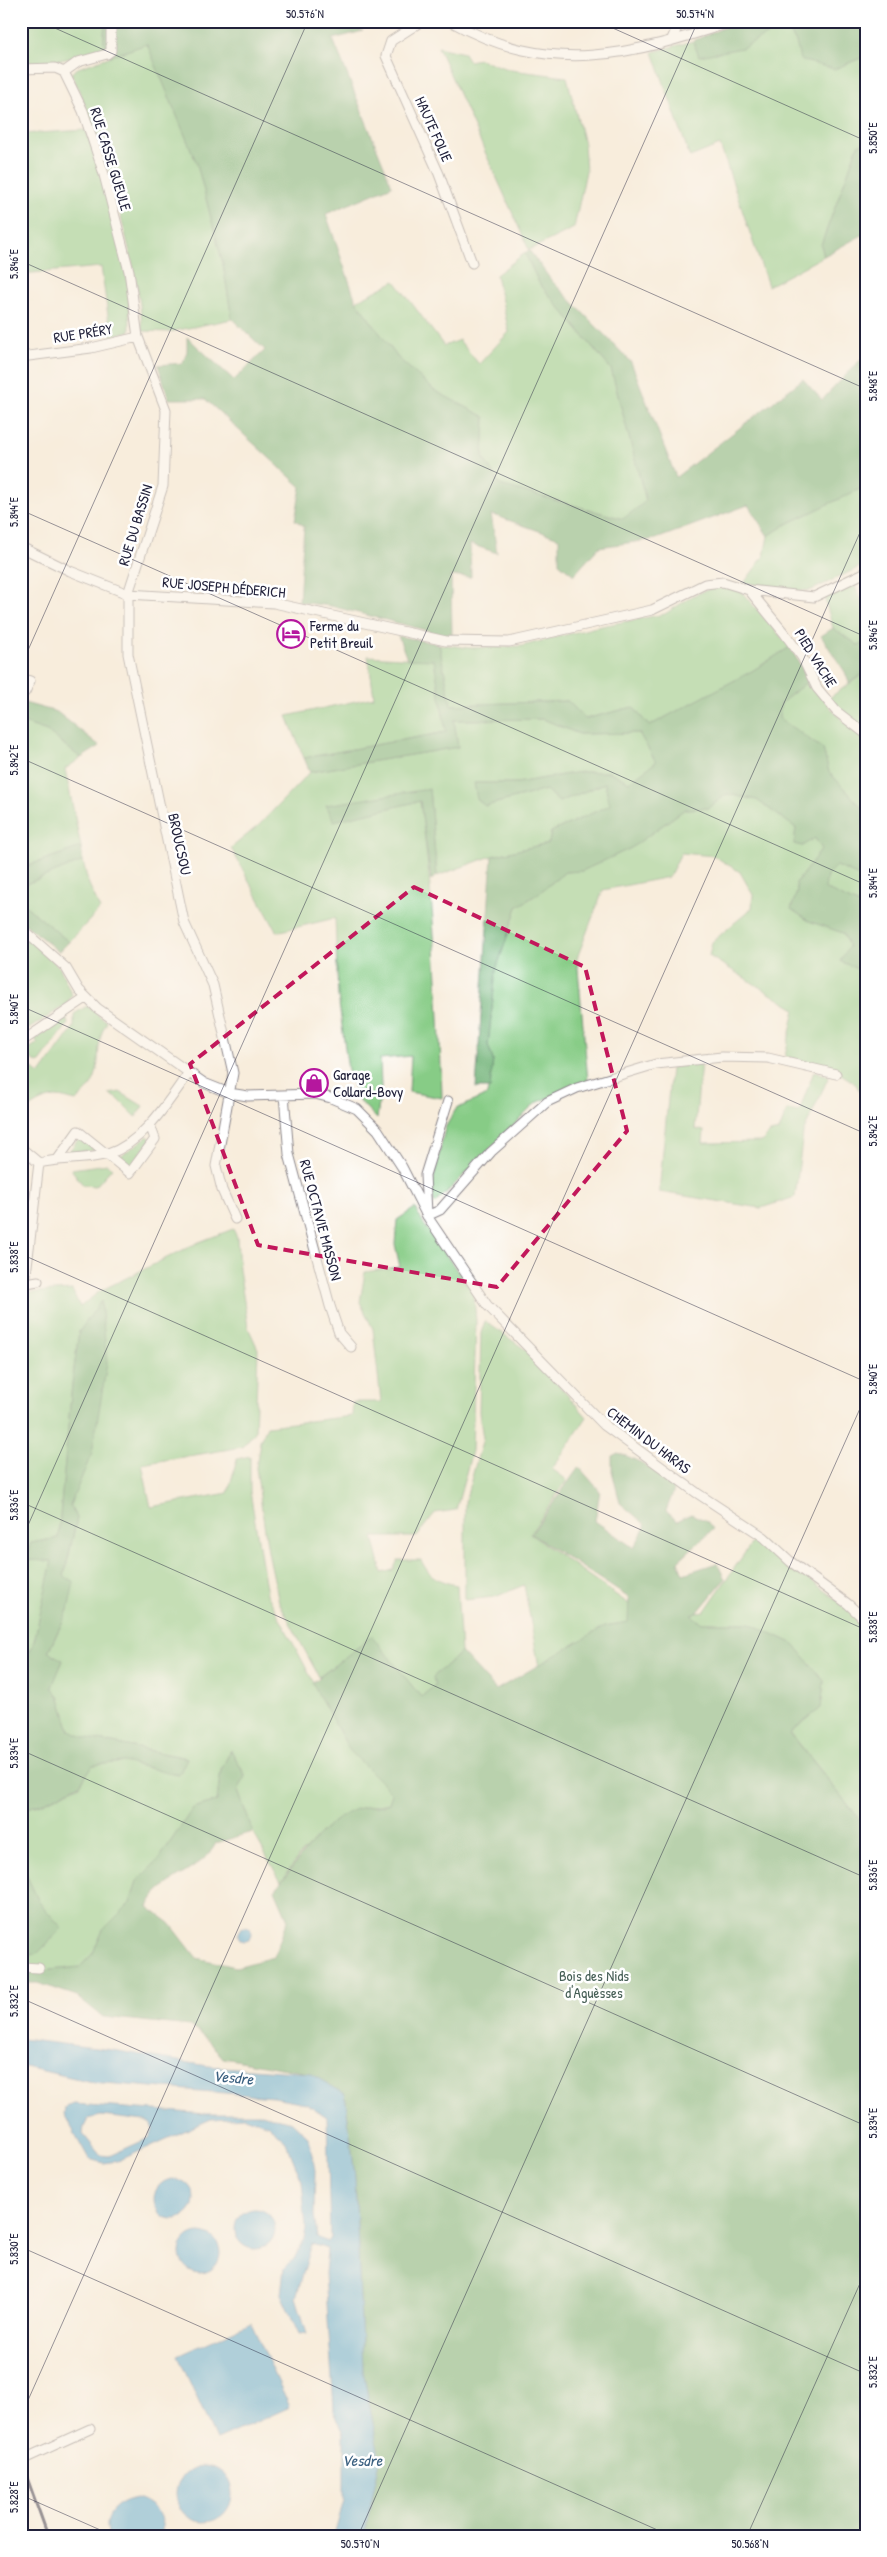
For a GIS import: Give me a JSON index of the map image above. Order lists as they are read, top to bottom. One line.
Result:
{"streets":{"street":["HAUTE FOLIE","RUE CASSE GUEULE","RUE PRÉRY","RUE DU BASSIN","RUE JOSEPH DÉDERICH","PIED VACHE","BROUCSOU","RUE OCTAVIE MASSON","CHEMIN DU HARAS"]},"crossings":[["RUE CASSE GUEULE","RUE PRÉRY"],["RUE CASSE GUEULE","RUE DU BASSIN"],["RUE PRÉRY","RUE DU BASSIN"],["RUE DU BASSIN","RUE JOSEPH DÉDERICH"],["RUE DU BASSIN","BROUCSOU"],["RUE JOSEPH DÉDERICH","PIED VACHE"],["RUE JOSEPH DÉDERICH","BROUCSOU"],["BROUCSOU","CHEMIN DU HARAS"],["RUE OCTAVIE MASSON","CHEMIN DU HARAS"]],"water":["Vesdre"],"parks":["Bois des Nids d'Aguèsses"],"places":{"hotel":["Ferme du Petit Breuil"],"shop":["Garage Collard-Bovy"]},"coordinates":["50.576°N","50.574°N","5.850°E","5.846°E","5.848°E","5.844°E","5.842°E","5.840°E","5.838°E","5.836°E","5.834°E","5.832°E","5.830°E","5.828°E","50.570°N","50.568°N"]}
